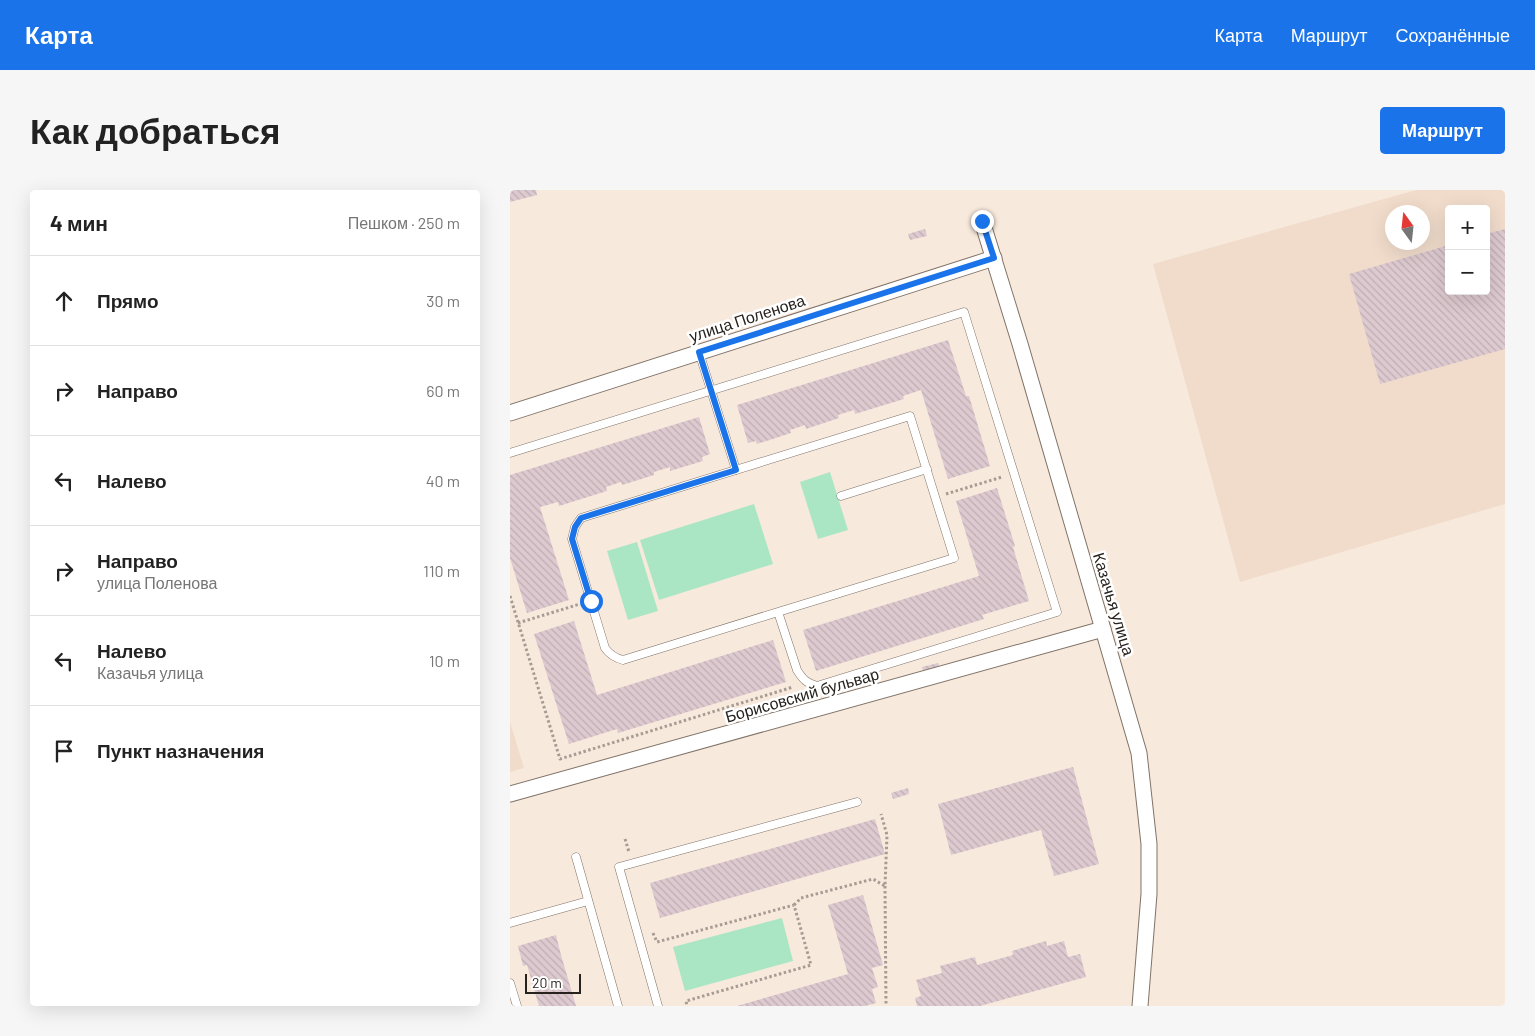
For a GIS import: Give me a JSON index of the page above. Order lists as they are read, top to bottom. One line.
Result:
{"streets":{"street":["улица Поленова","Казачья улица","Борисовский бульвар"]},"crossings":[["улица Поленова","Казачья улица"],["Казачья улица","Борисовский бульвар"]],"scale_bar":"20 m","north":"top","page":{"header":"Карта","nav":["Карта","Маршрут","Сохранённые"],"buttons":"Маршрут","title":"Как добраться","heading":["4 мин","Пешком · 250 m"],"map_buttons":["+","−"],"list":[["Прямо","30 m"],["Направо","60 m"],["Налево","40 m"],["Направо","улица Поленова","110 m"],["Налево","Казачья улица","10 m"],"Пункт назначения"],"scale":"20 m"}}
